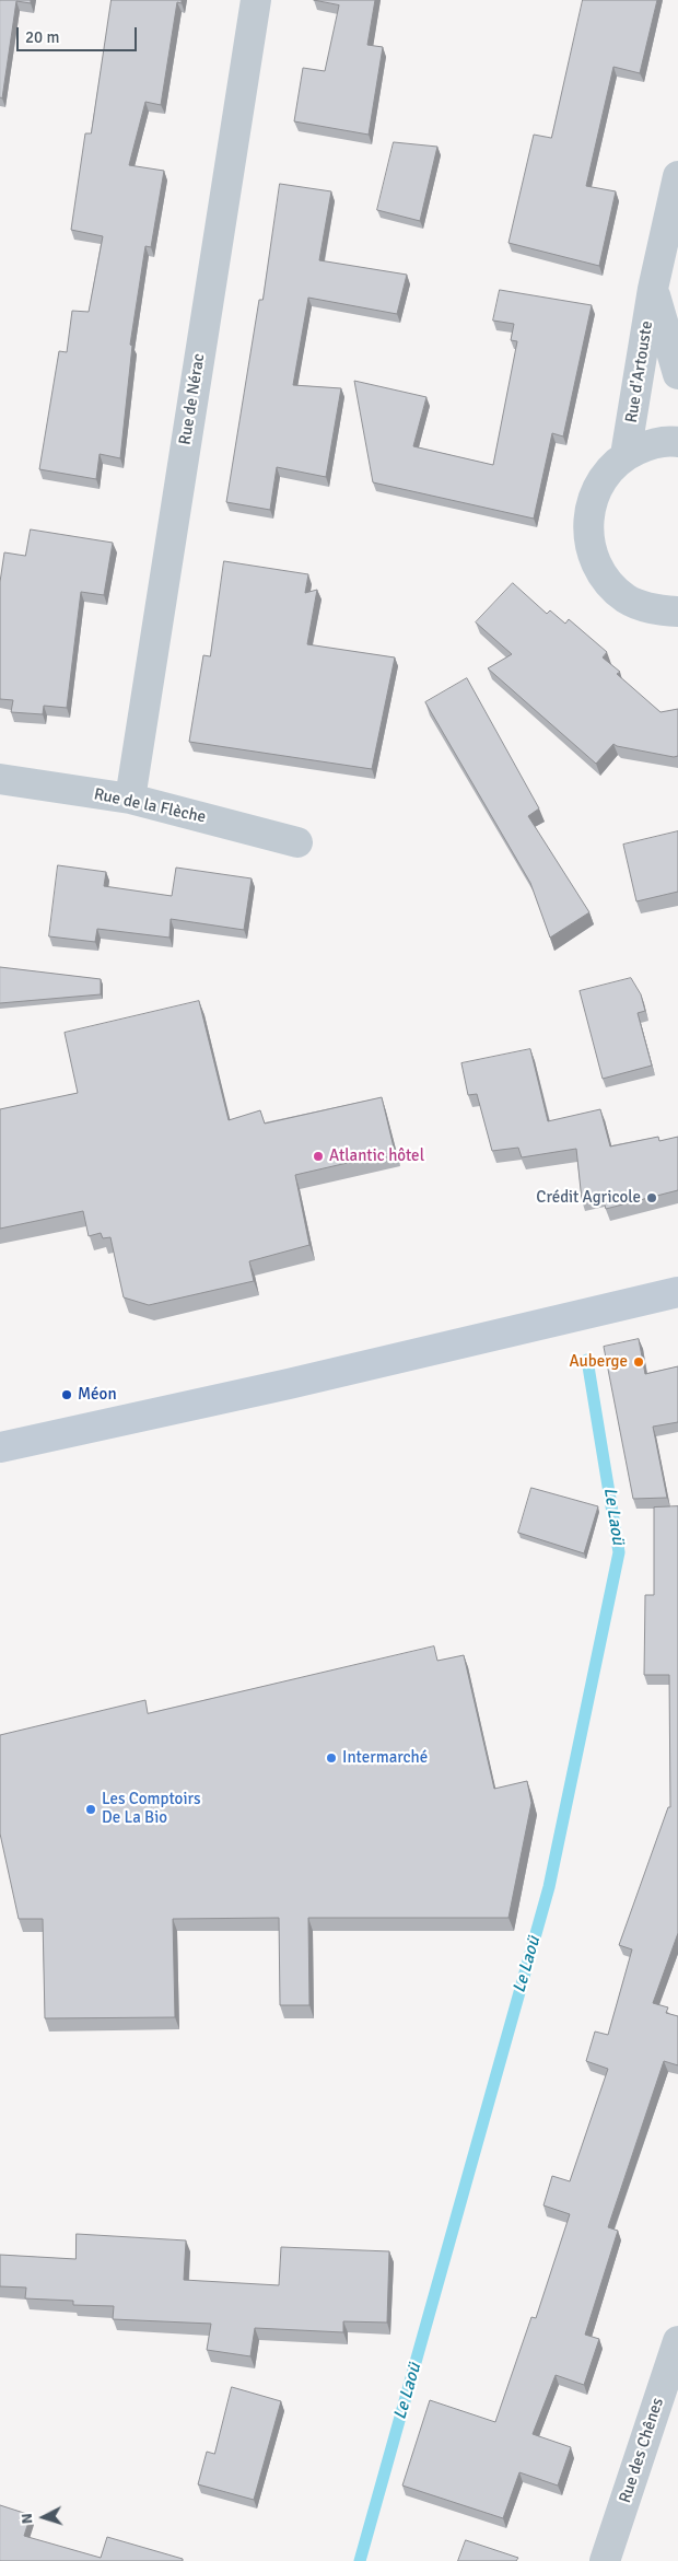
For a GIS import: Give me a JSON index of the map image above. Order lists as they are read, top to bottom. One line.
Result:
{"streets":{"street":["Rue d'Artouste","Rue de Nérac","Rue de la Flèche","Rue des Chênes"]},"crossings":[["Rue de Nérac","Rue de la Flèche"]],"water":["Le Laoü"],"places":["Atlantic hôtel","Crédit Agricole","Auberge","Méon","Intermarché","Les Comptoirs De La Bio"],"scale_bar":"20 m","north":"left"}
